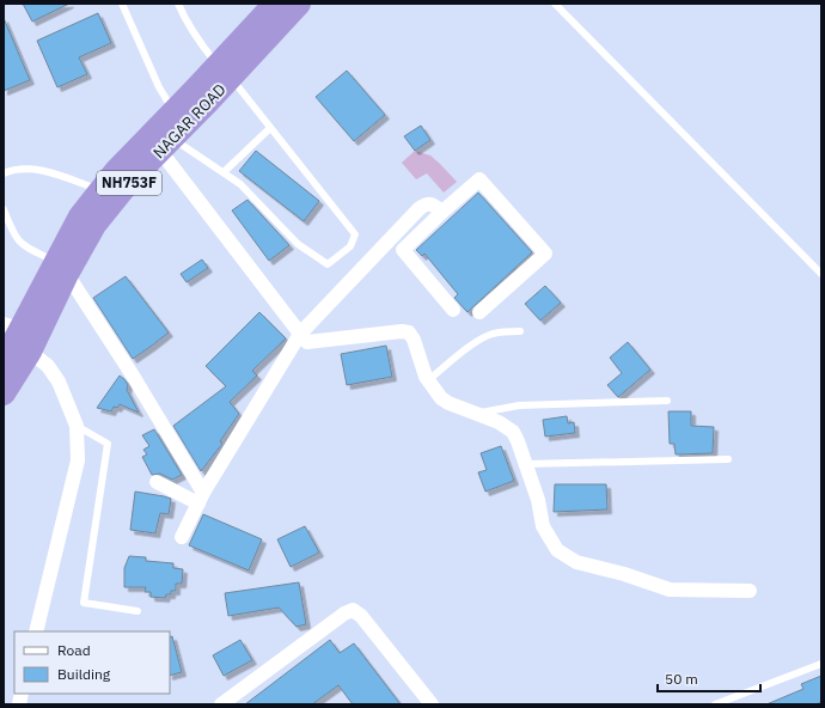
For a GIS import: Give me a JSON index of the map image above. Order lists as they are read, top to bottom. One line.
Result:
{"streets":{"highway":["NAGAR ROAD","NH753F"]},"legend":["Road","Building"],"scale_bar":"50 m"}
